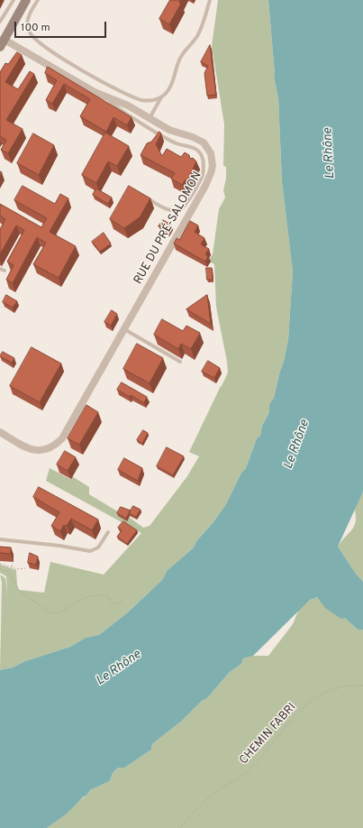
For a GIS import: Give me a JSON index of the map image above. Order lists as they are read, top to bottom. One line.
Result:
{"streets":{"street":["RUE DU PRÉ-SALOMON"],"path":["CHEMIN FABRI"]},"water":["Le Rhône"],"scale_bar":"100 m"}
